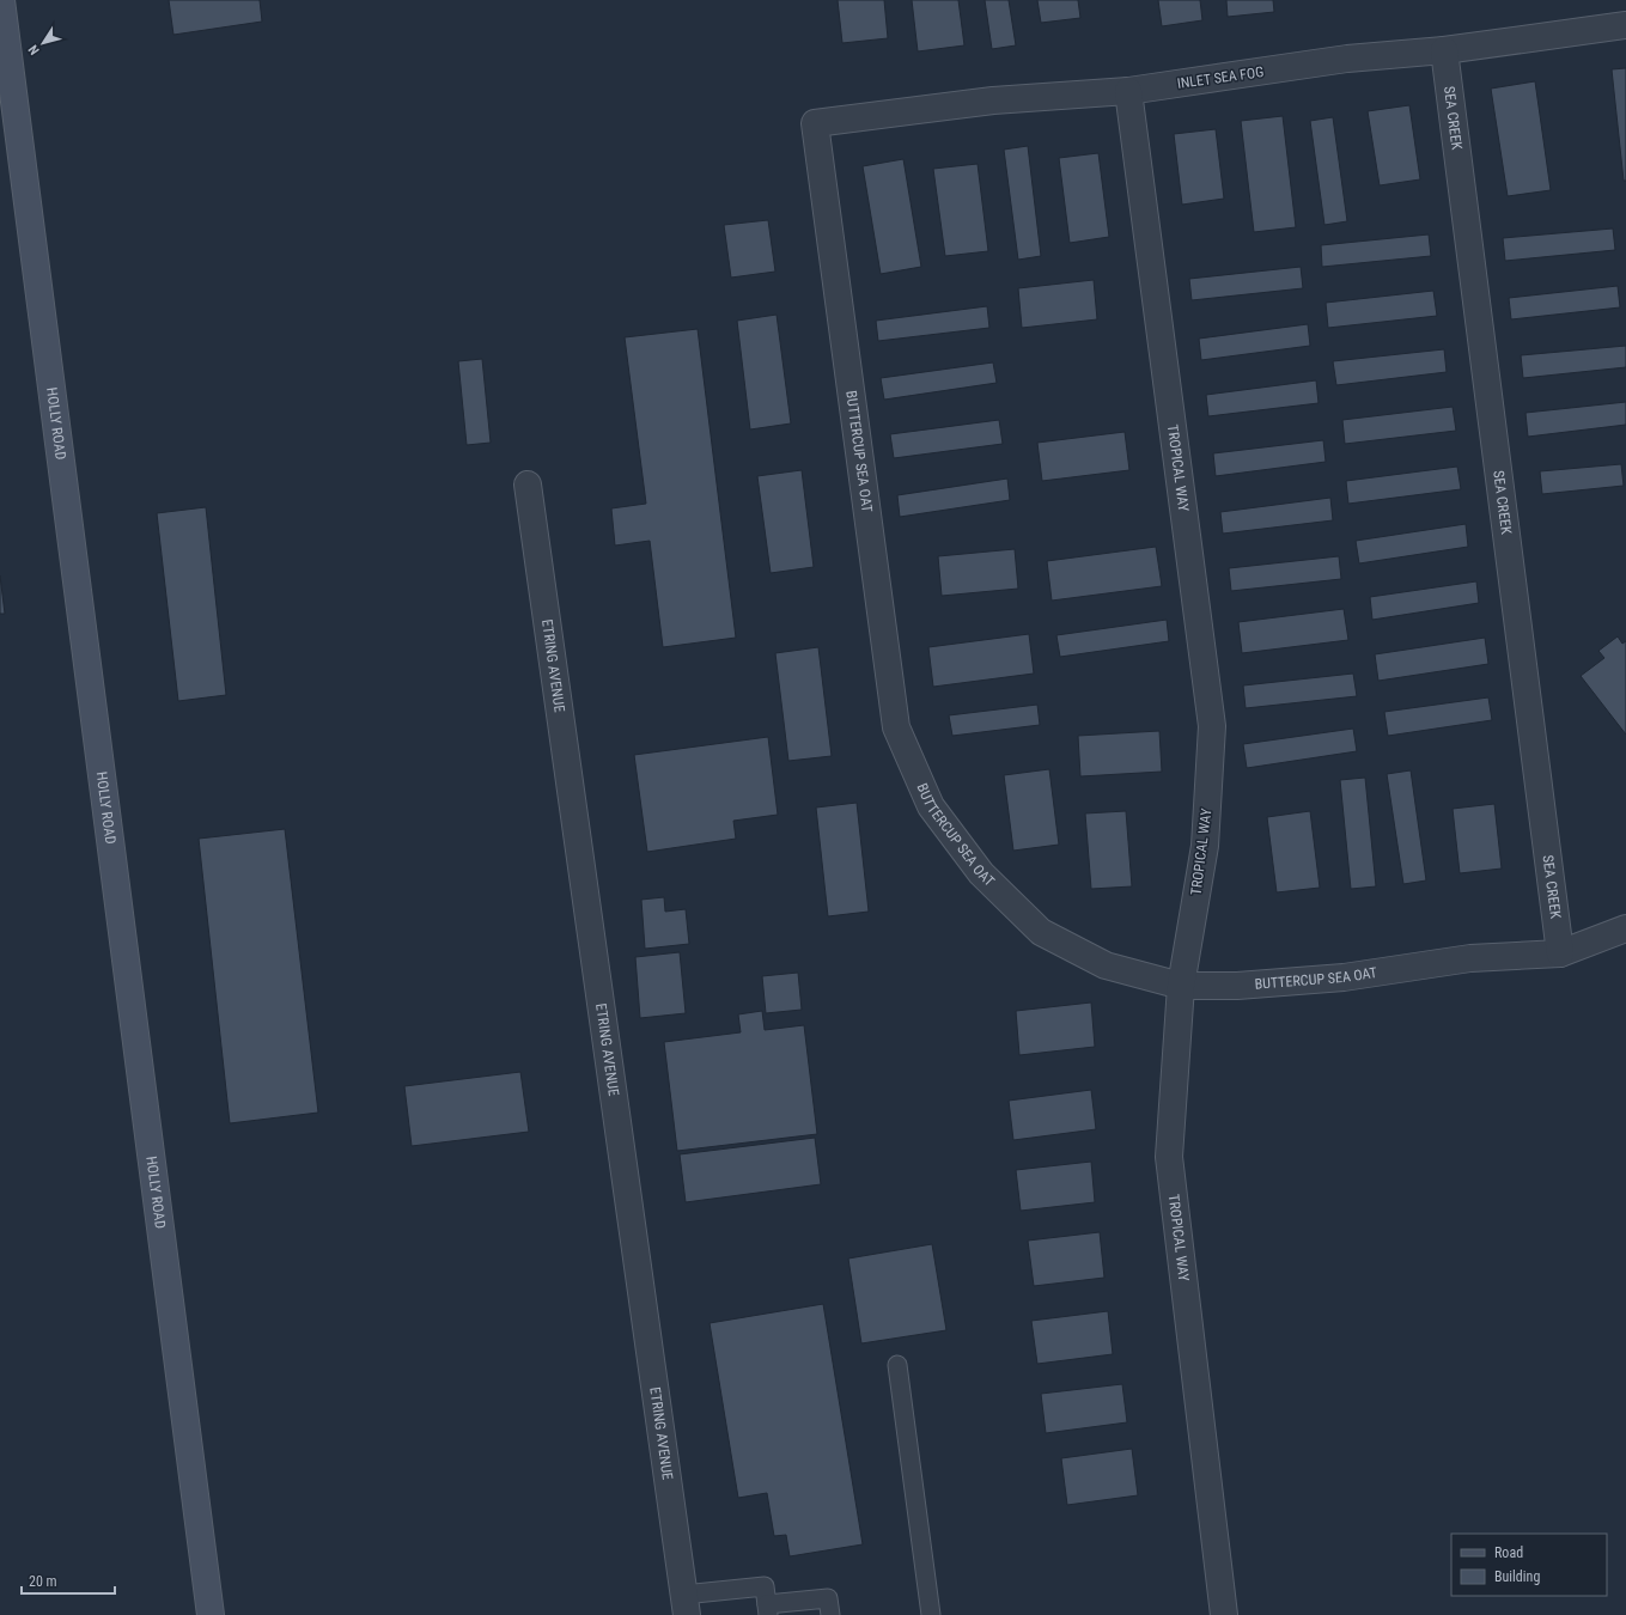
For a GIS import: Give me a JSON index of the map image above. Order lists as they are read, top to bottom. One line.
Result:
{"streets":{"main road":["HOLLY ROAD"],"street":["INLET SEA FOG","SEA CREEK","BUTTERCUP SEA OAT","TROPICAL WAY","ETRING AVENUE"]},"crossings":[["INLET SEA FOG","SEA CREEK"],["INLET SEA FOG","BUTTERCUP SEA OAT"],["INLET SEA FOG","TROPICAL WAY"],["SEA CREEK","BUTTERCUP SEA OAT"],["BUTTERCUP SEA OAT","TROPICAL WAY"]],"legend":["Road","Building"],"scale_bar":"20 m","north":"bottom left"}
